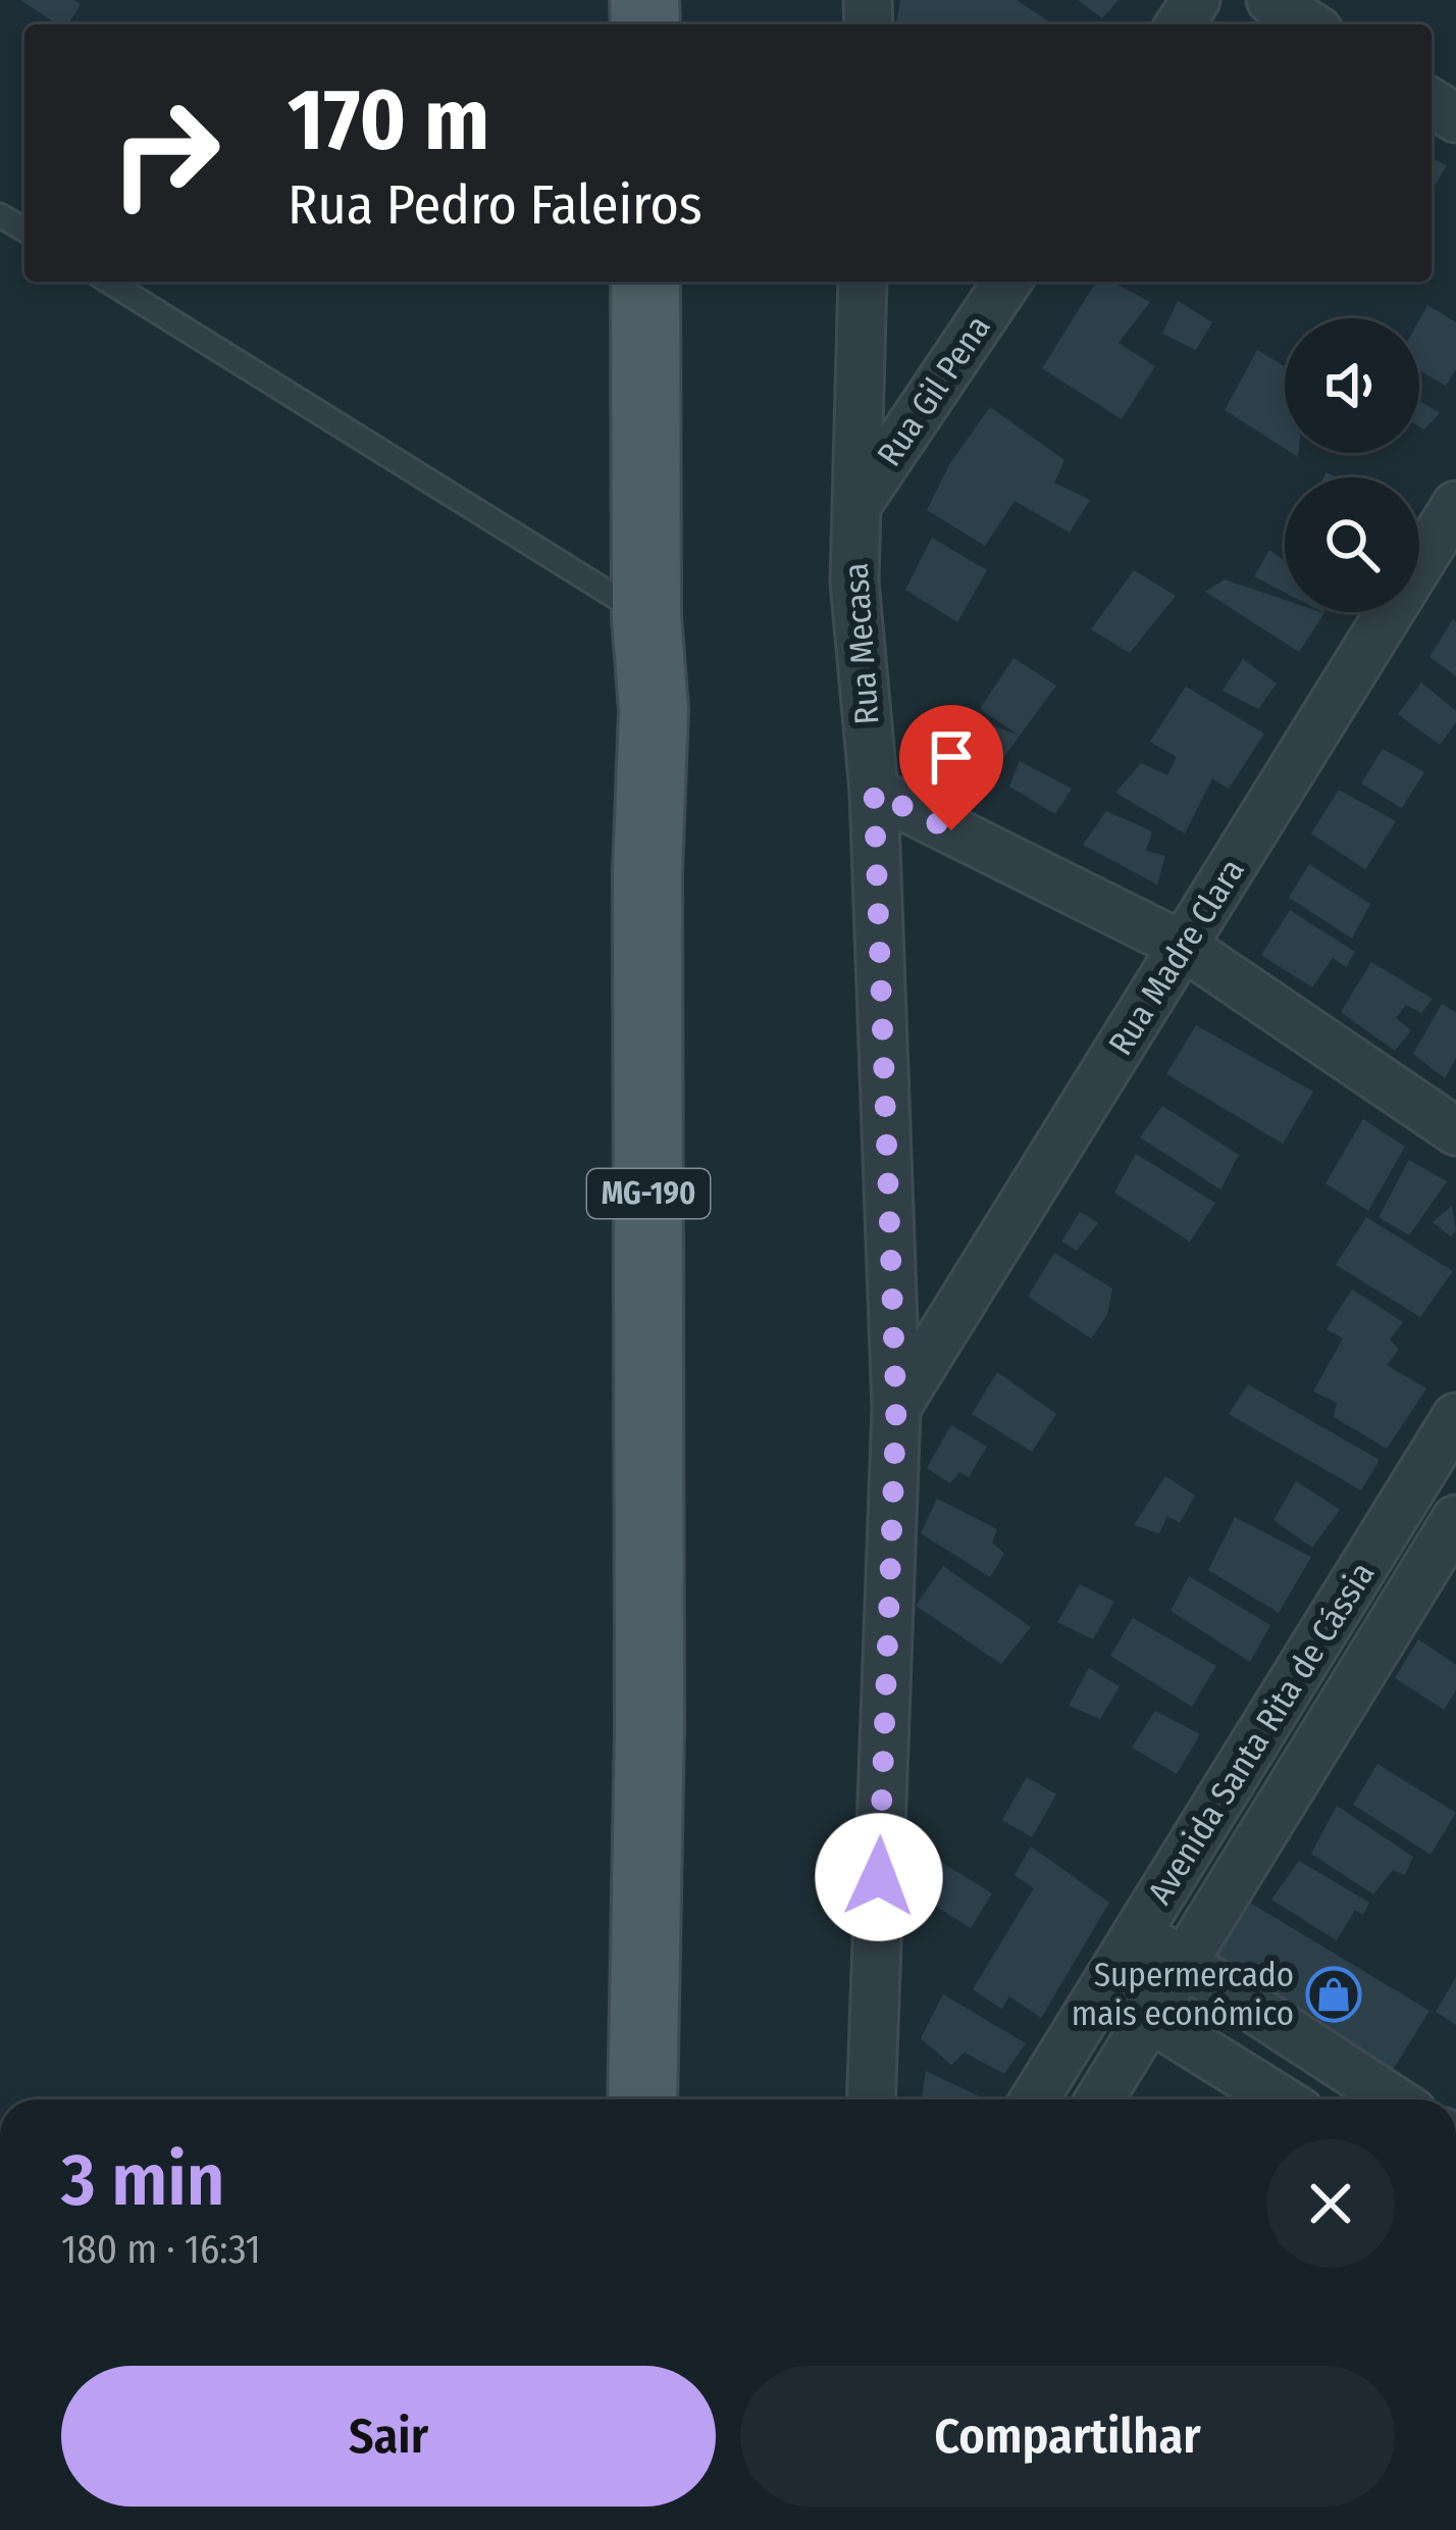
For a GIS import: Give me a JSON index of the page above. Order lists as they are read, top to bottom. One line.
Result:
{"streets":{"main road":["MG-190"],"street":["Rua Gil Pena","Rua Mecasa","Rua Madre Clara","Avenida Santa Rita de Cássia"]},"crossings":[["Rua Gil Pena","Rua Mecasa"],["Rua Mecasa","Rua Madre Clara"]],"places":{"shop":["Supermercado mais econômico"]},"page":{"turn":["170 m","Rua Pedro Faleiros"],"heading":["3 min","180 m · 16:31"],"buttons":["Sair","Compartilhar"]}}
